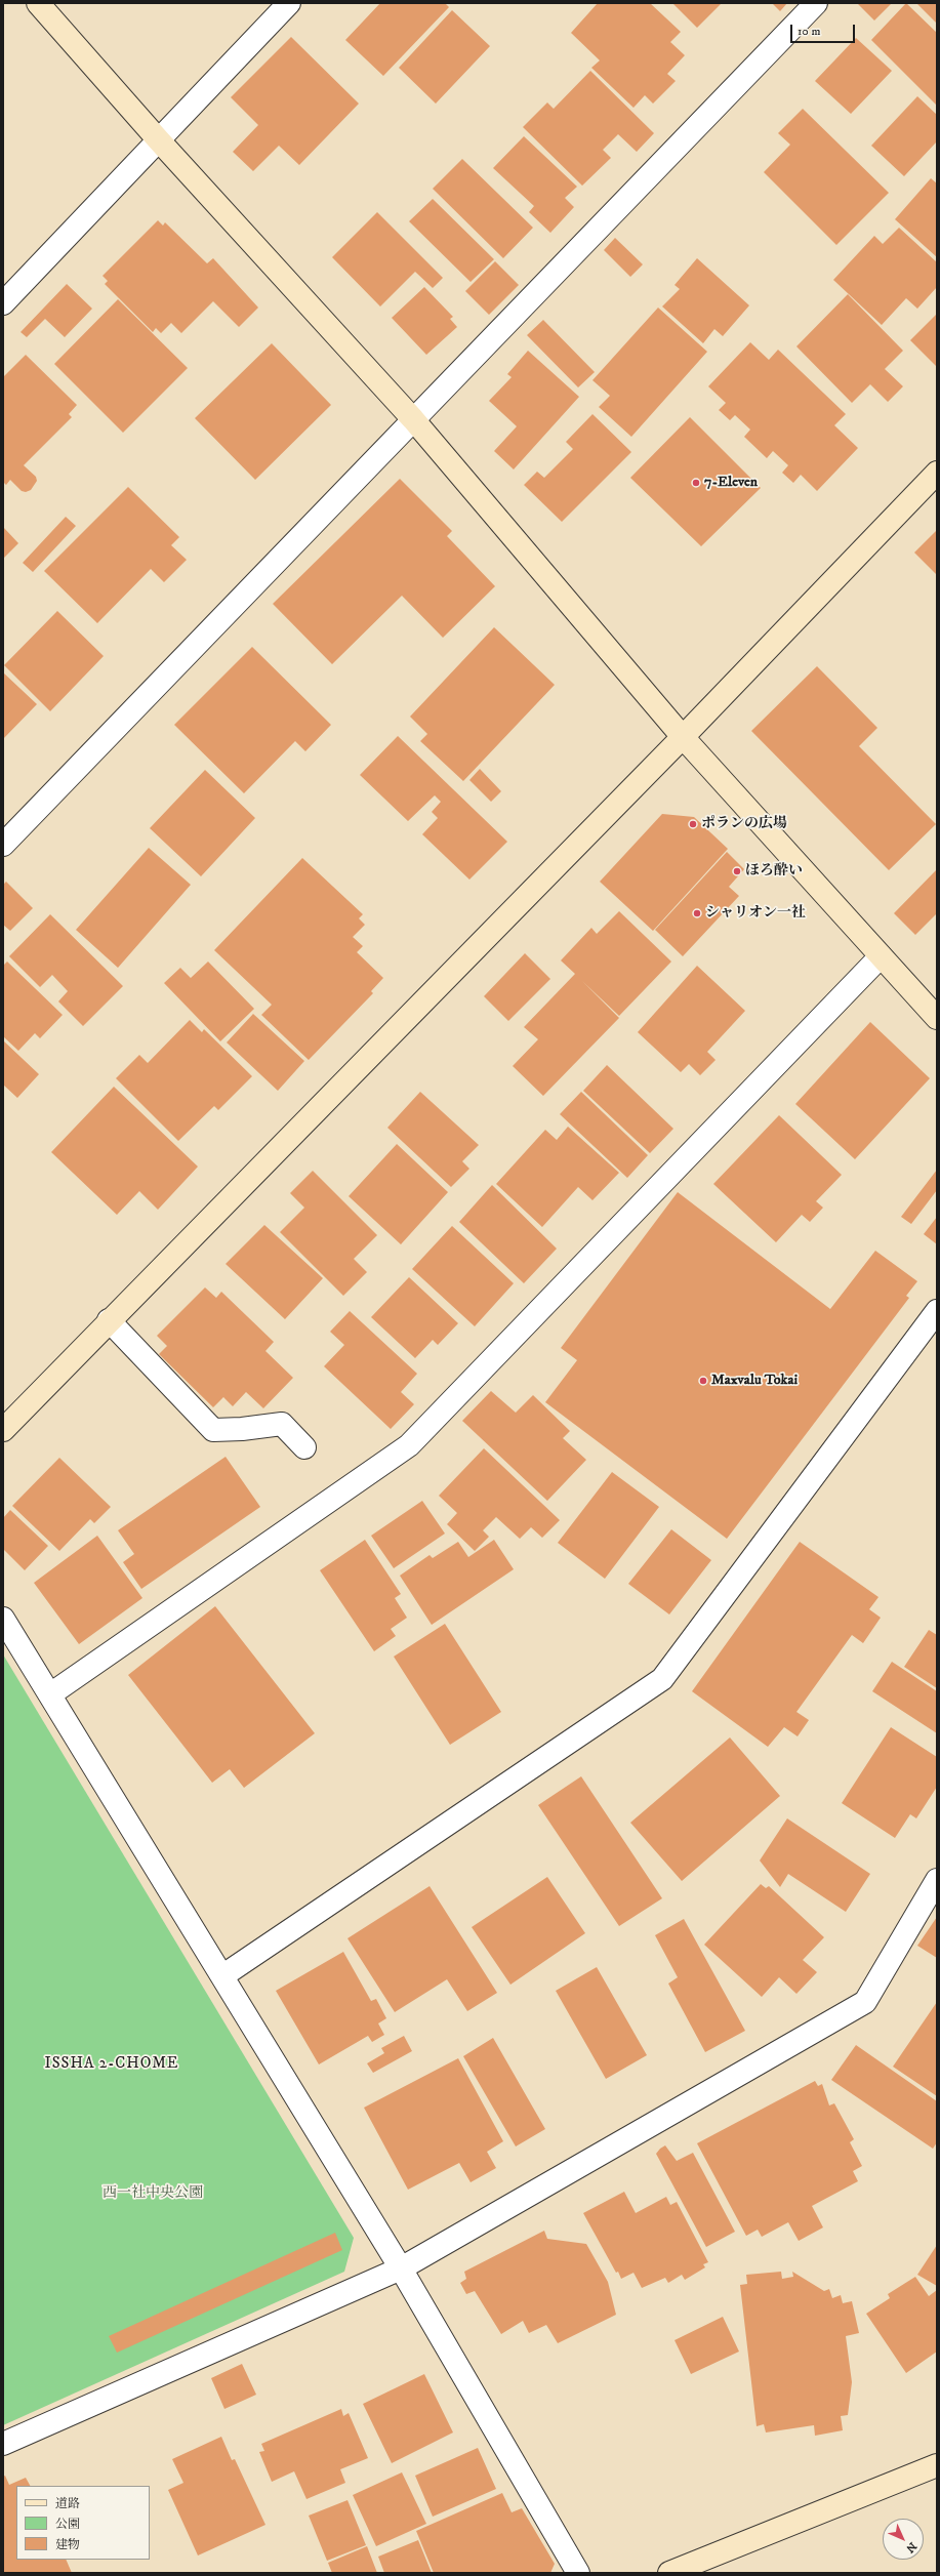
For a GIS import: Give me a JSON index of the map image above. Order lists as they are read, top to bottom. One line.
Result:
{"districts":["ISSHA 2-CHOME"],"parks":["西一社中央公園"],"places":["7-Eleven","ポランの広場","ほろ酔い","シャリオン一社","Maxvalu Tokai"],"legend":["道路","公園","建物"],"scale_bar":"10 m","north":"bottom right"}
